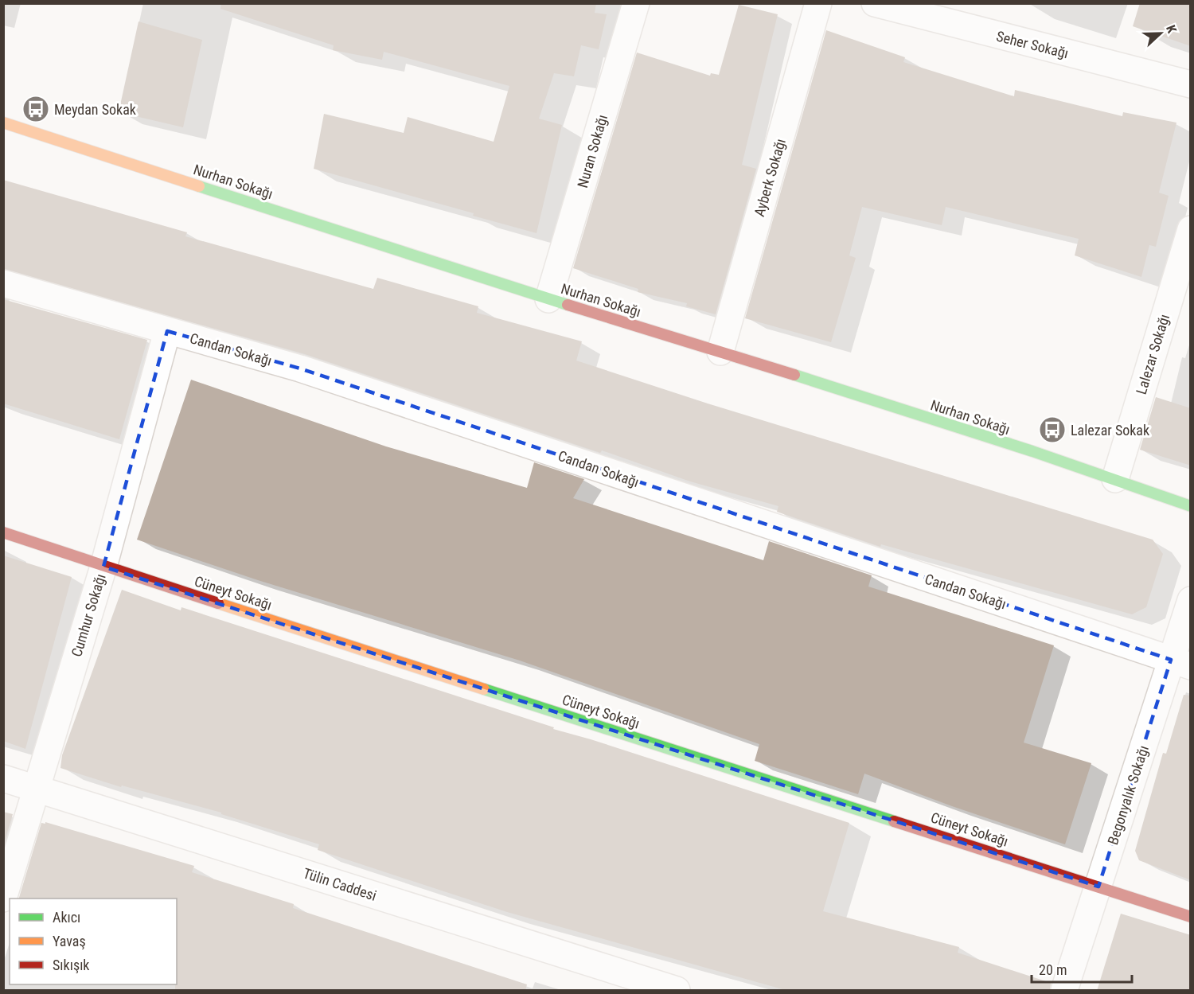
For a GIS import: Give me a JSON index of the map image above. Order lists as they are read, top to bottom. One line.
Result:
{"streets":{"street":["Seher Sokağı","Nuran Sokağı","Ayberk Sokağı","Nurhan Sokağı","Candan Sokağı","Lalezar Sokağı","Cüneyt Sokağı","Cumhur Sokağı","Begonyalık Sokağı","Tülin Caddesi"]},"crossings":[["Nuran Sokağı","Nurhan Sokağı"],["Ayberk Sokağı","Nurhan Sokağı"],["Nurhan Sokağı","Lalezar Sokağı"],["Candan Sokağı","Cumhur Sokağı"],["Candan Sokağı","Begonyalık Sokağı"],["Cüneyt Sokağı","Cumhur Sokağı"],["Cüneyt Sokağı","Begonyalık Sokağı"],["Cumhur Sokağı","Tülin Caddesi"]],"places":{"bus stop":["Meydan Sokak","Lalezar Sokak"]},"legend":["Akıcı","Yavaş","Sıkışık"],"scale_bar":"20 m","north":"right"}
